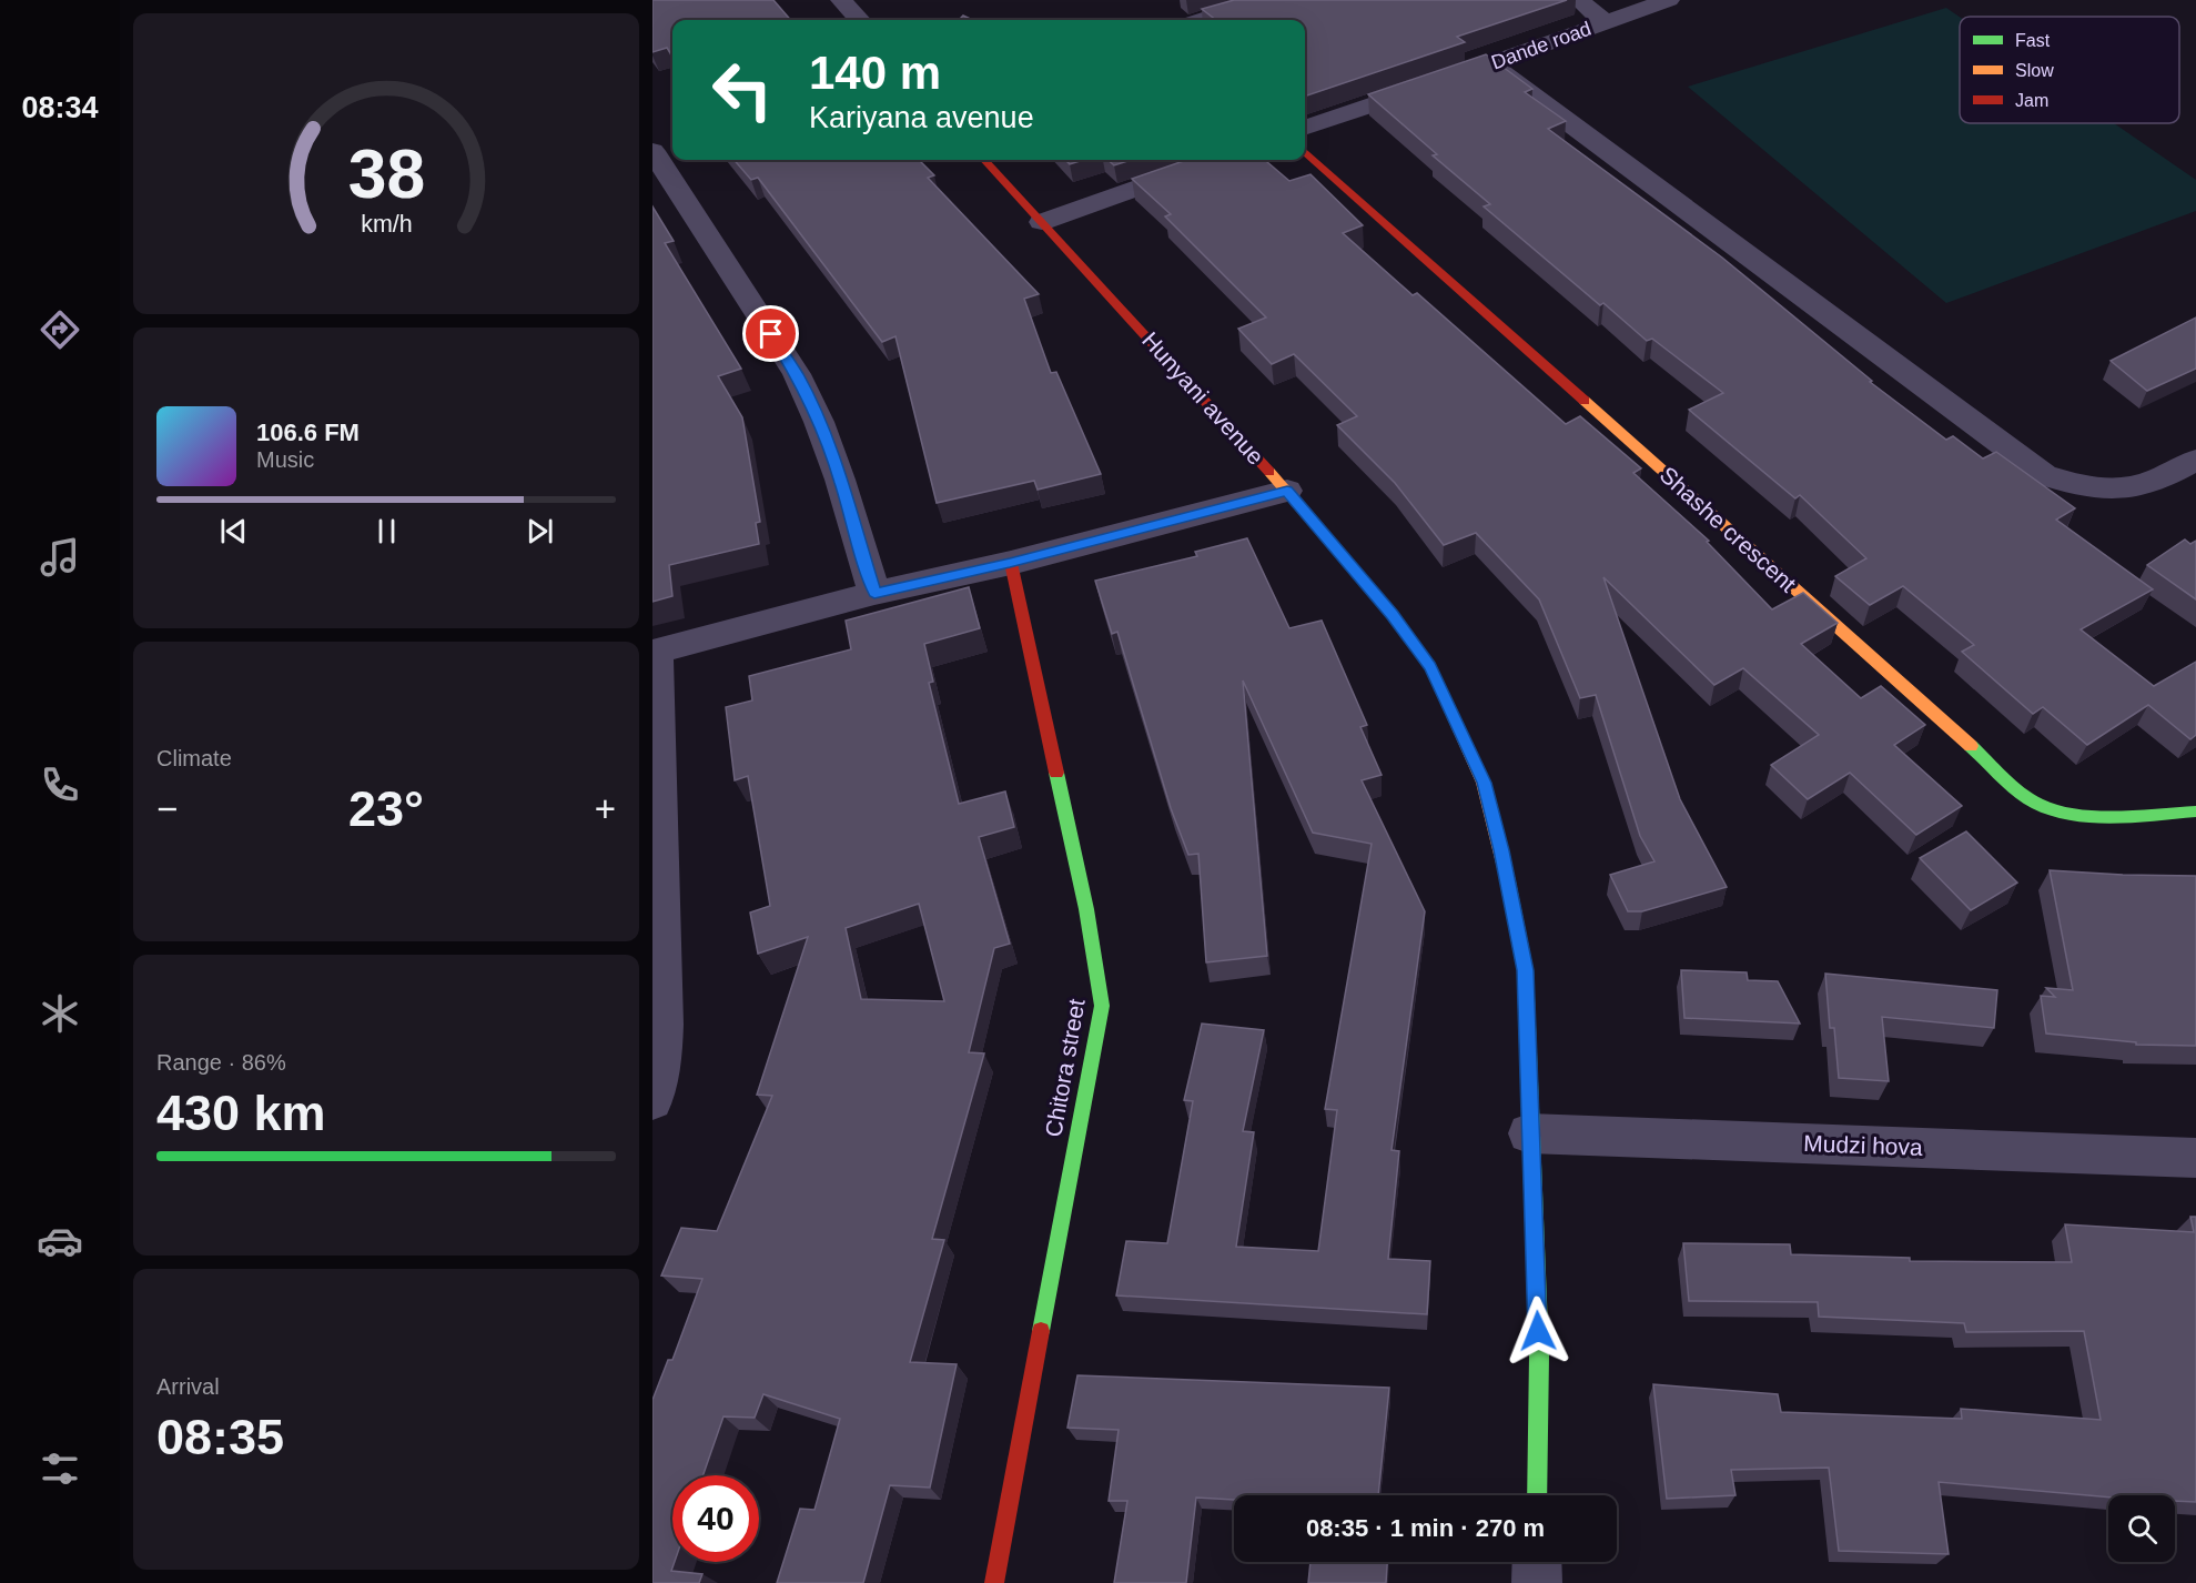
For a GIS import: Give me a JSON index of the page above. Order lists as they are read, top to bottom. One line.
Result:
{"streets":{"street":["Dande road","Hunyani avenue","Shashe crescent","Chitora street","Mudzi hova"]},"crossings":[["Hunyani avenue","Mudzi hova"]],"legend":["Fast","Slow","Jam"],"page":{"tabs":"08:34","turn":["140 m","Kariyana avenue"],"song":["106.6 FM","Music"],"tile":["Climate",["Range · 86%","430 km"],["Arrival","08:35"]],"heat":["−","23°","+"],"limit":"40","trip":"08:35 · 1 min · 270 m","gauge":["38","km/h"]}}
